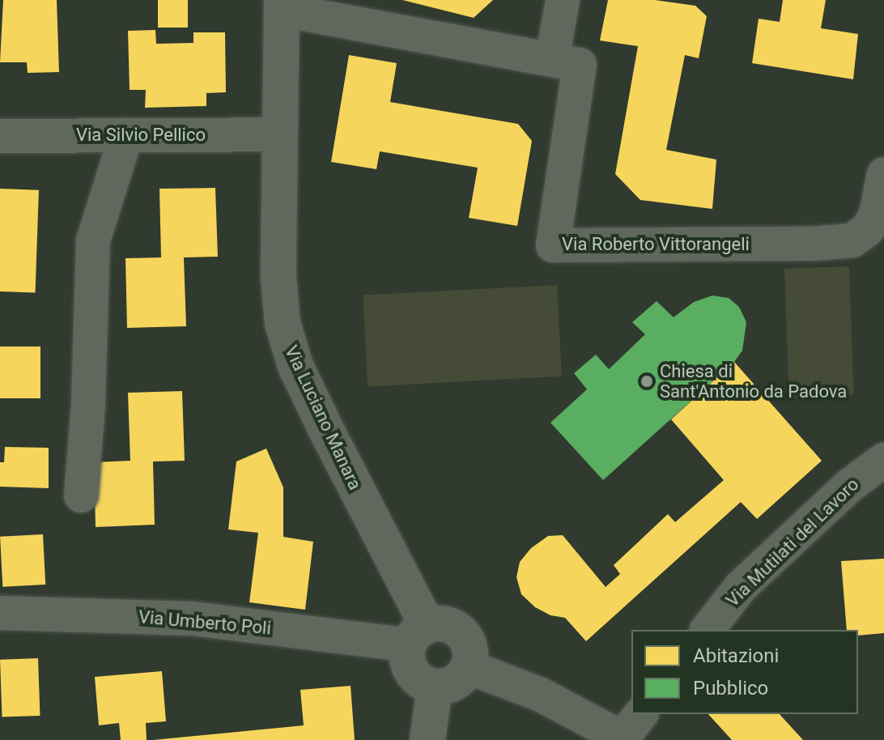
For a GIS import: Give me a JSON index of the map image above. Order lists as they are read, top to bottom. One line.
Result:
{"streets":{"street":["Via Silvio Pellico","Via Roberto Vittorangeli","Via Luciano Manara","Via Mutilati del Lavoro","Via Umberto Poli"]},"crossings":[["Via Silvio Pellico","Via Luciano Manara"],["Via Roberto Vittorangeli","Via Luciano Manara"],["Via Luciano Manara","Via Umberto Poli"]],"places":["Chiesa di Sant'Antonio da Padova"],"legend":["Abitazioni","Pubblico"]}
